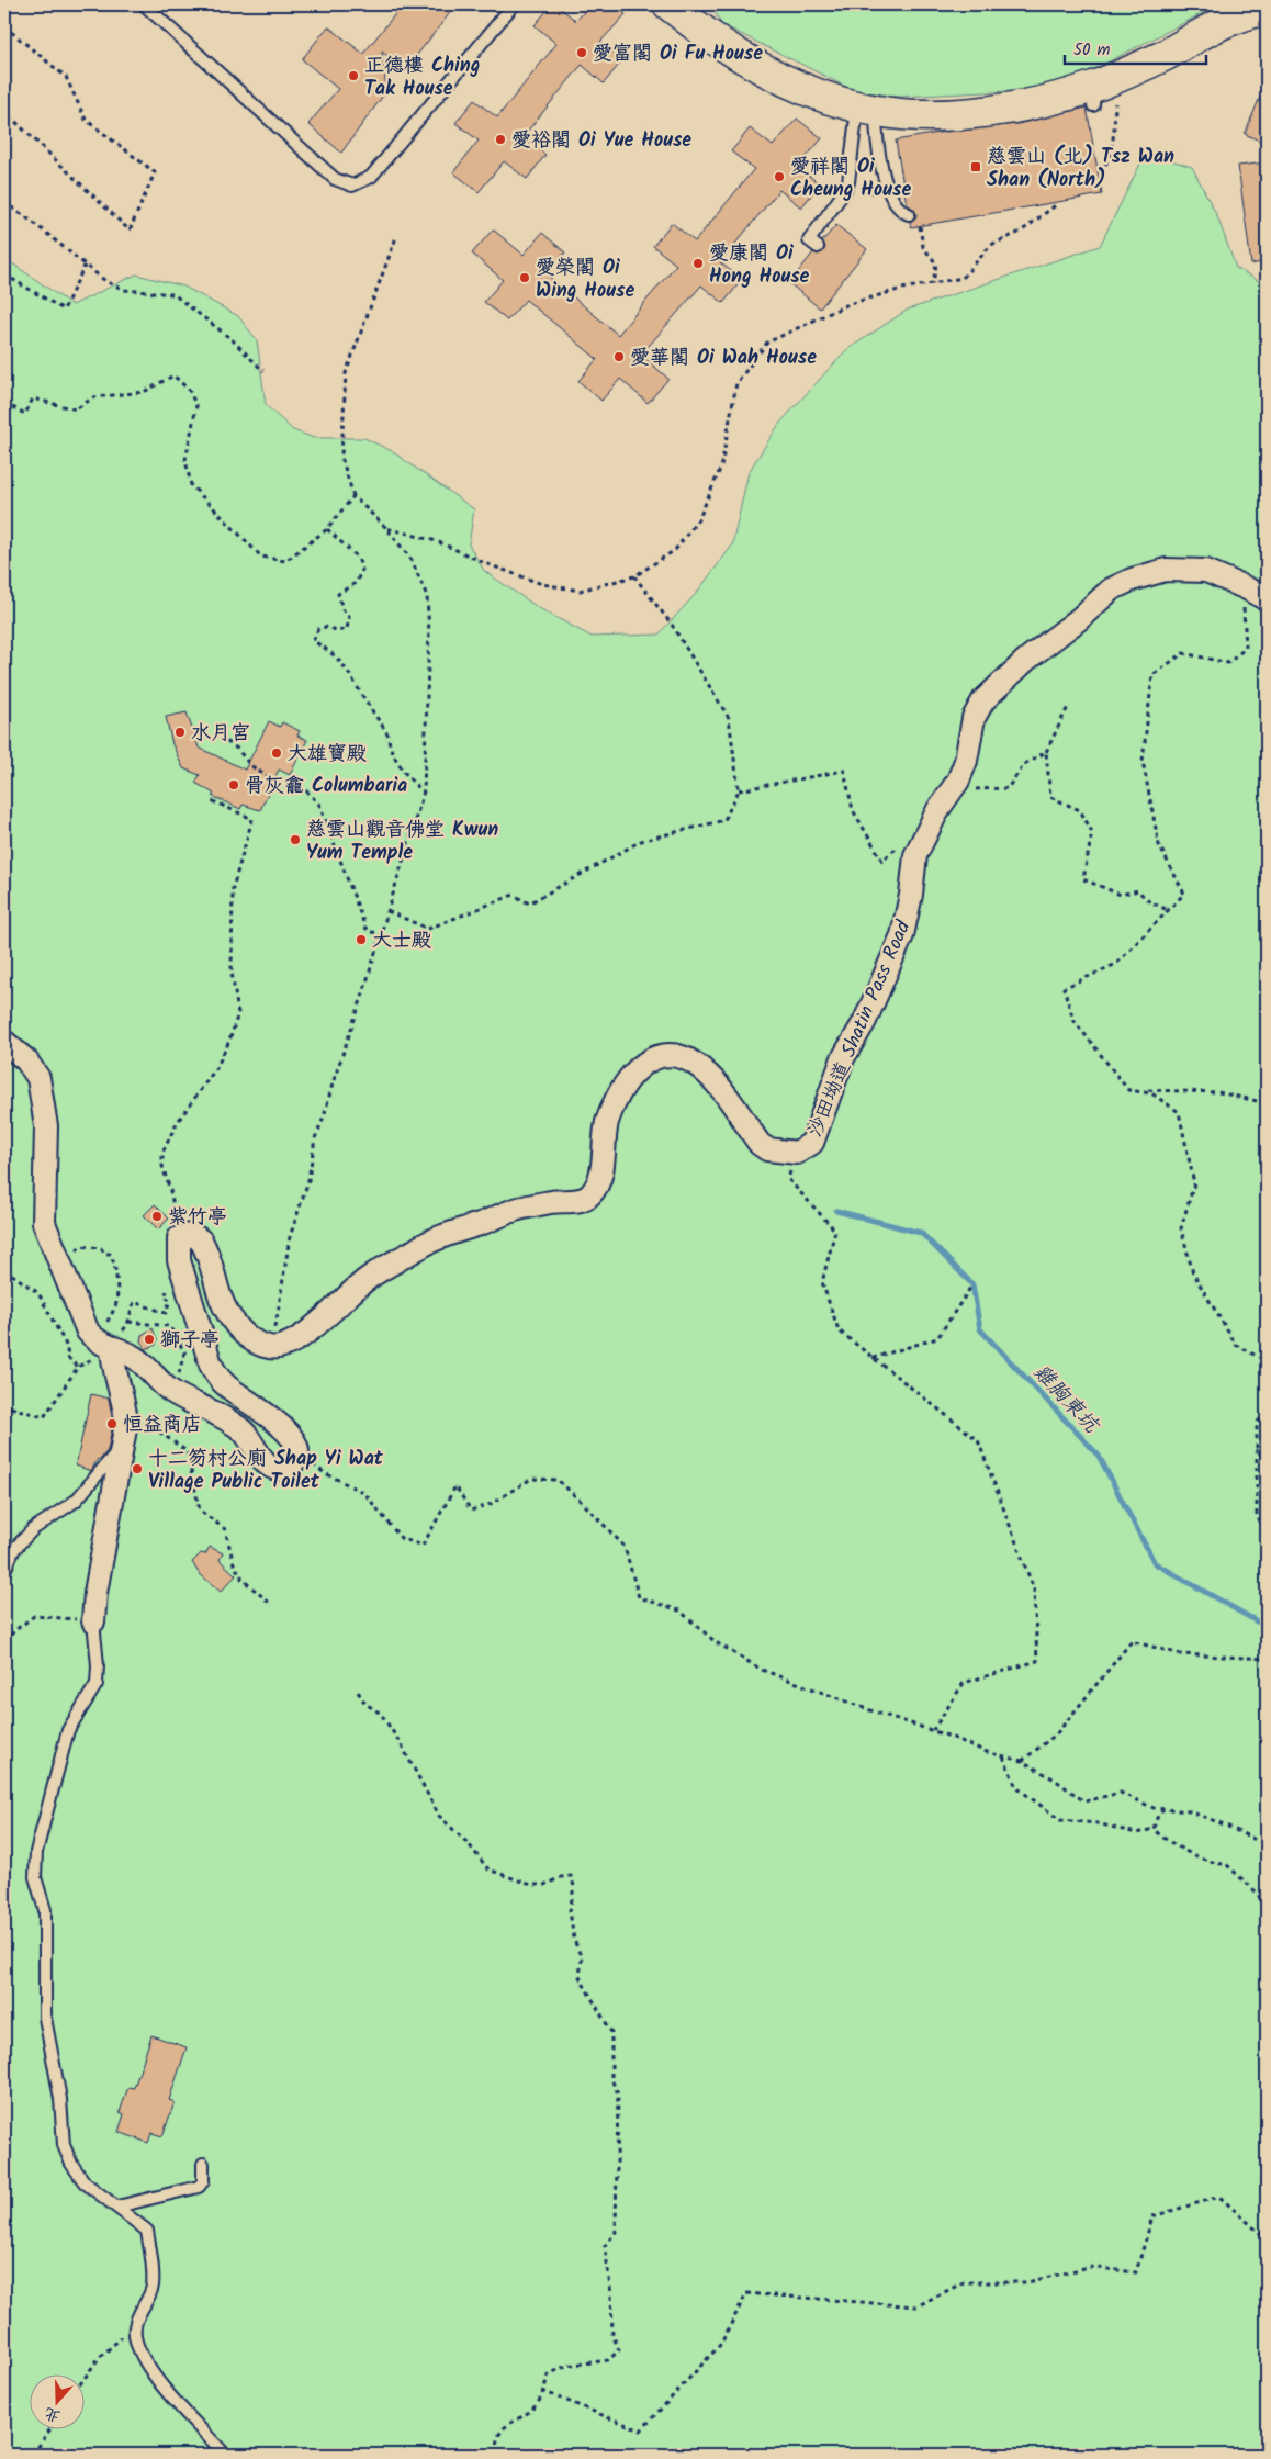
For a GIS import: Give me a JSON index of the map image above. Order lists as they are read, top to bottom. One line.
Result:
{"streets":{"street":["沙田坳道 Shatin Pass Road"]},"water":["雞胸東坑"],"places":{"other":["愛富閣 Oi Fu House","正德樓 Ching Tak House","愛裕閣 Oi Yue House","愛祥閣 Oi Cheung House","愛康閣 Oi Hong House","愛榮閣 Oi Wing House","愛華閣 Oi Wah House","水月宮","大雄寶殿","骨灰龕 Columbaria","慈雲山觀音佛堂 Kwun Yum Temple","大士殿","紫竹亭","獅子亭","恒益商店","十二笏村公廁 Shap Yi Wat Village Public Toilet"],"transit":["慈雲山 (北) Tsz Wan Shan (North)"]},"scale_bar":"50 m","north":"bottom"}
